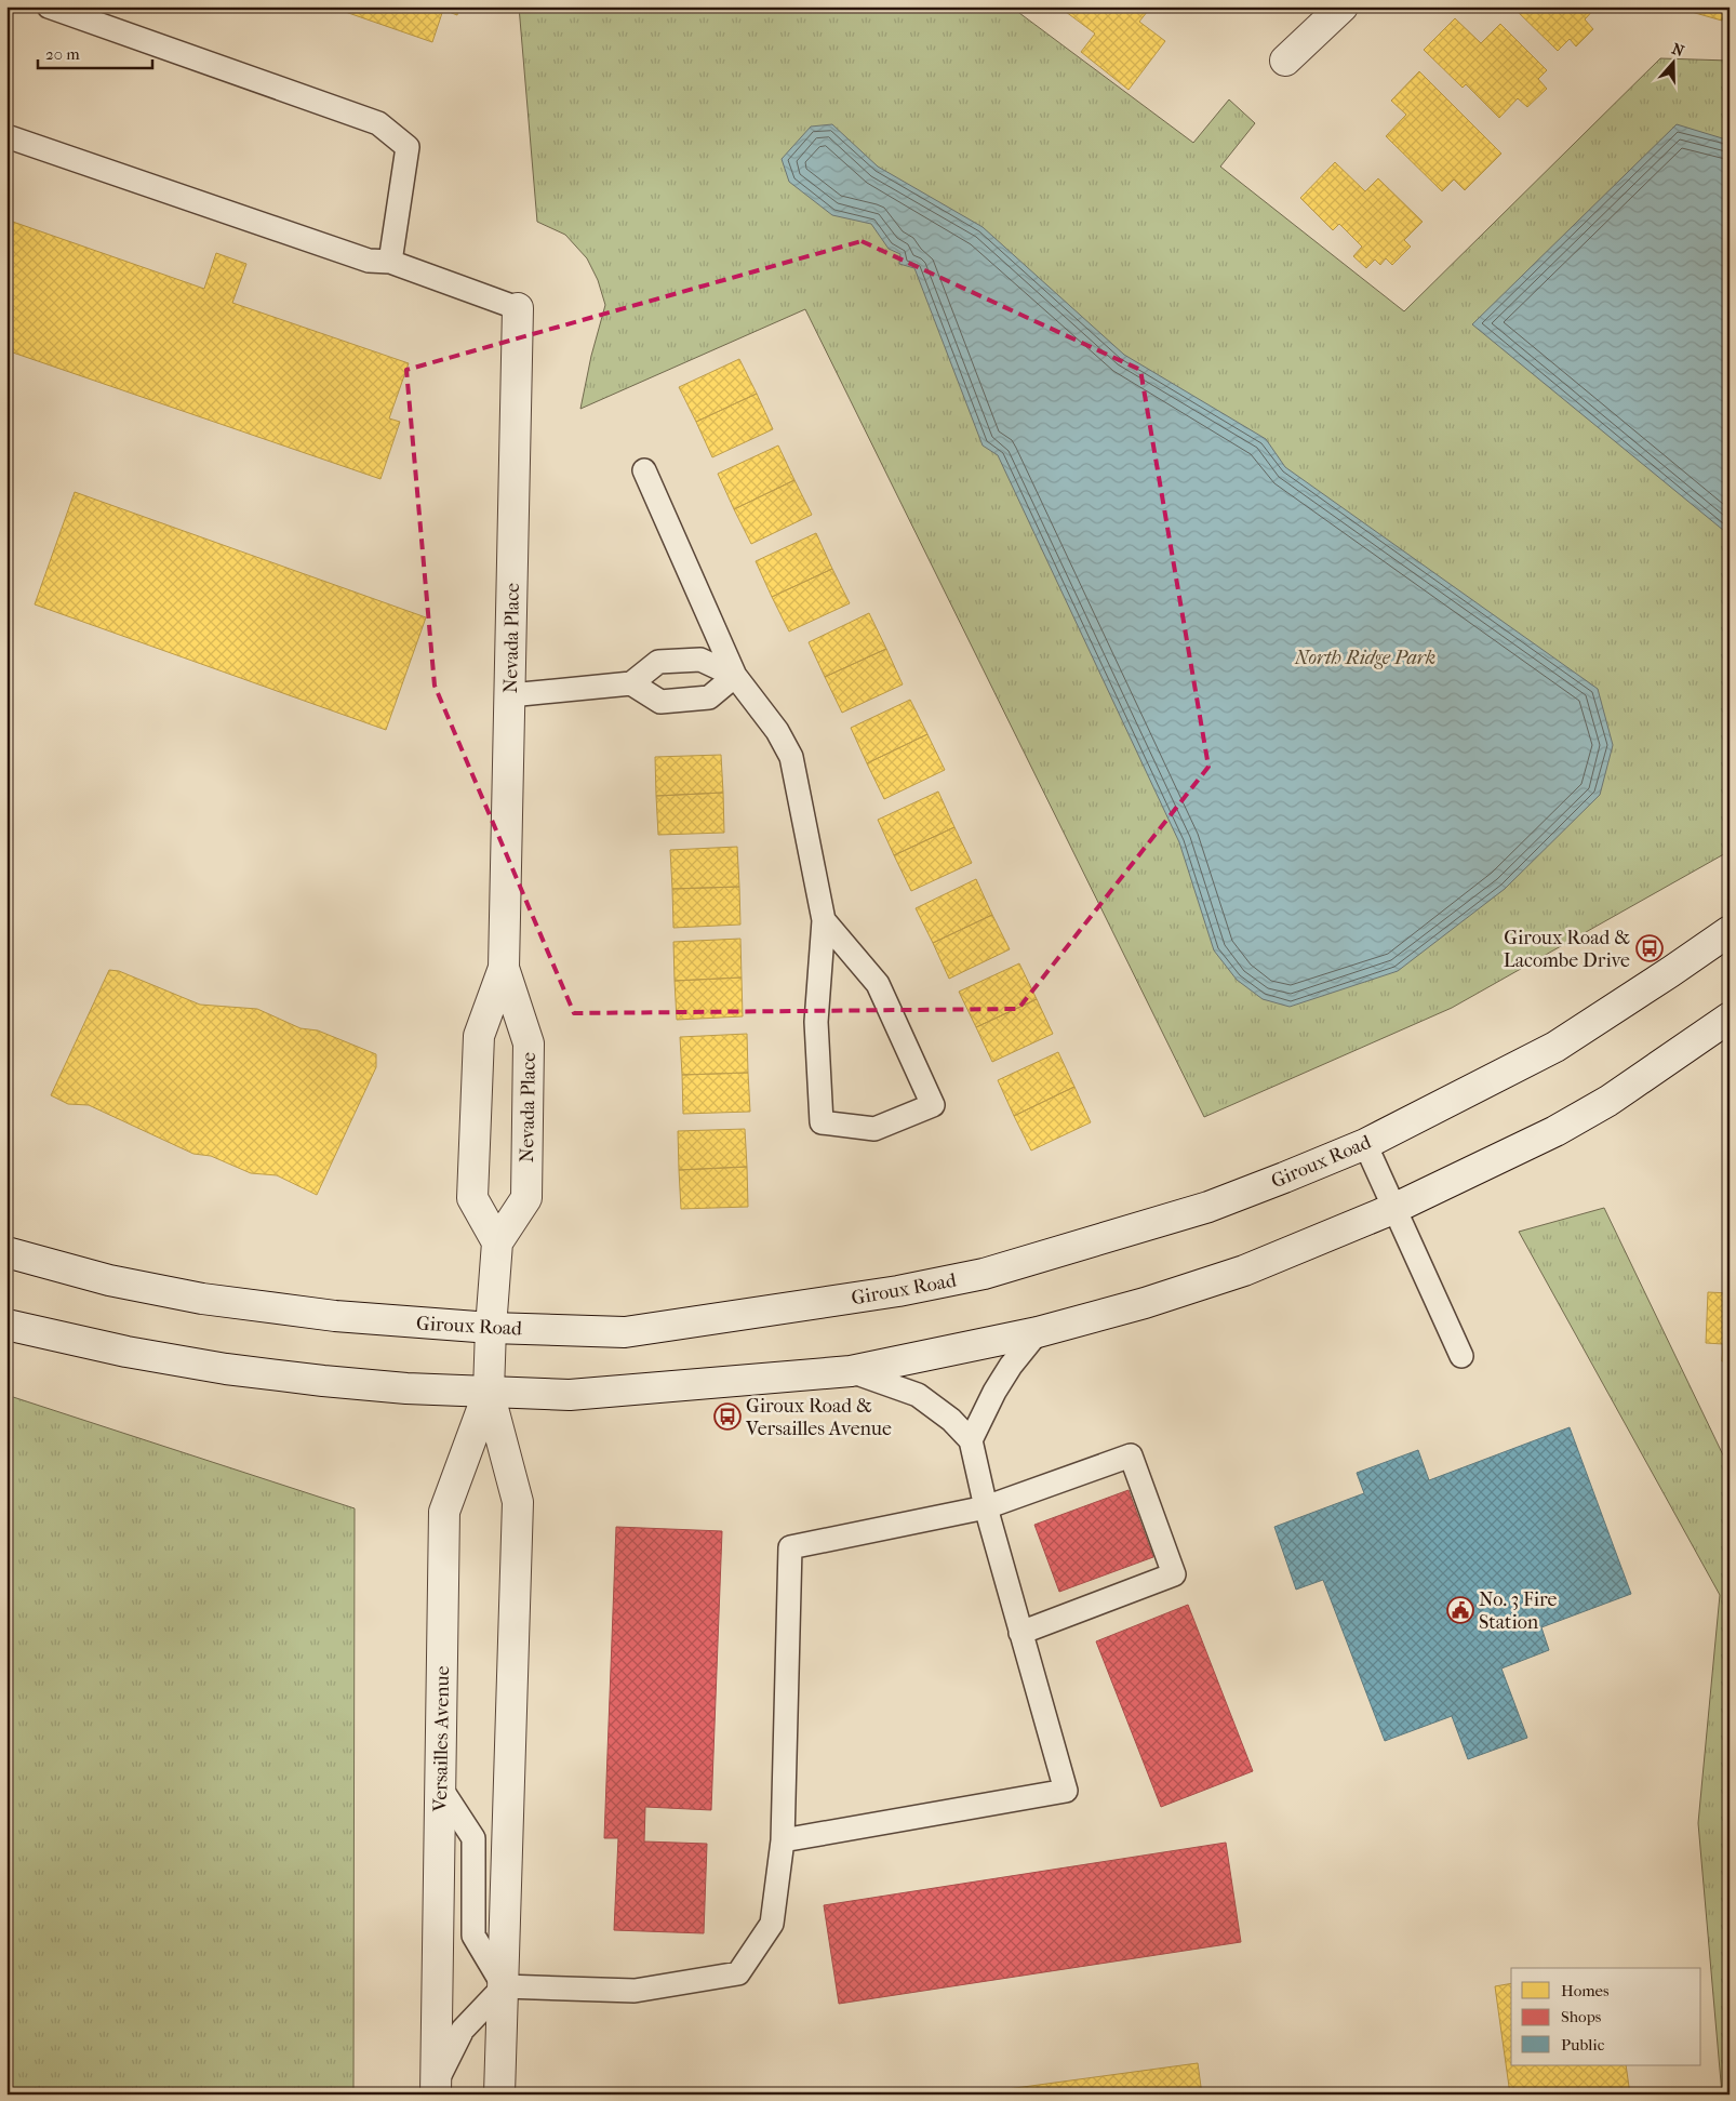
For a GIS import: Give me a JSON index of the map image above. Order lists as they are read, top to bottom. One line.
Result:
{"streets":{"main road":["Nevada Place","Giroux Road","Versailles Avenue"]},"crossings":[["Nevada Place","Giroux Road"],["Nevada Place","Versailles Avenue"],["Giroux Road","Versailles Avenue"]],"parks":["North Ridge Park"],"places":{"bus stop":["Giroux Road & Lacombe Drive","Giroux Road & Versailles Avenue"],"public building":["No. 3 Fire Station"]},"legend":["Homes","Shops","Public"],"scale_bar":"20 m","north":"top"}
